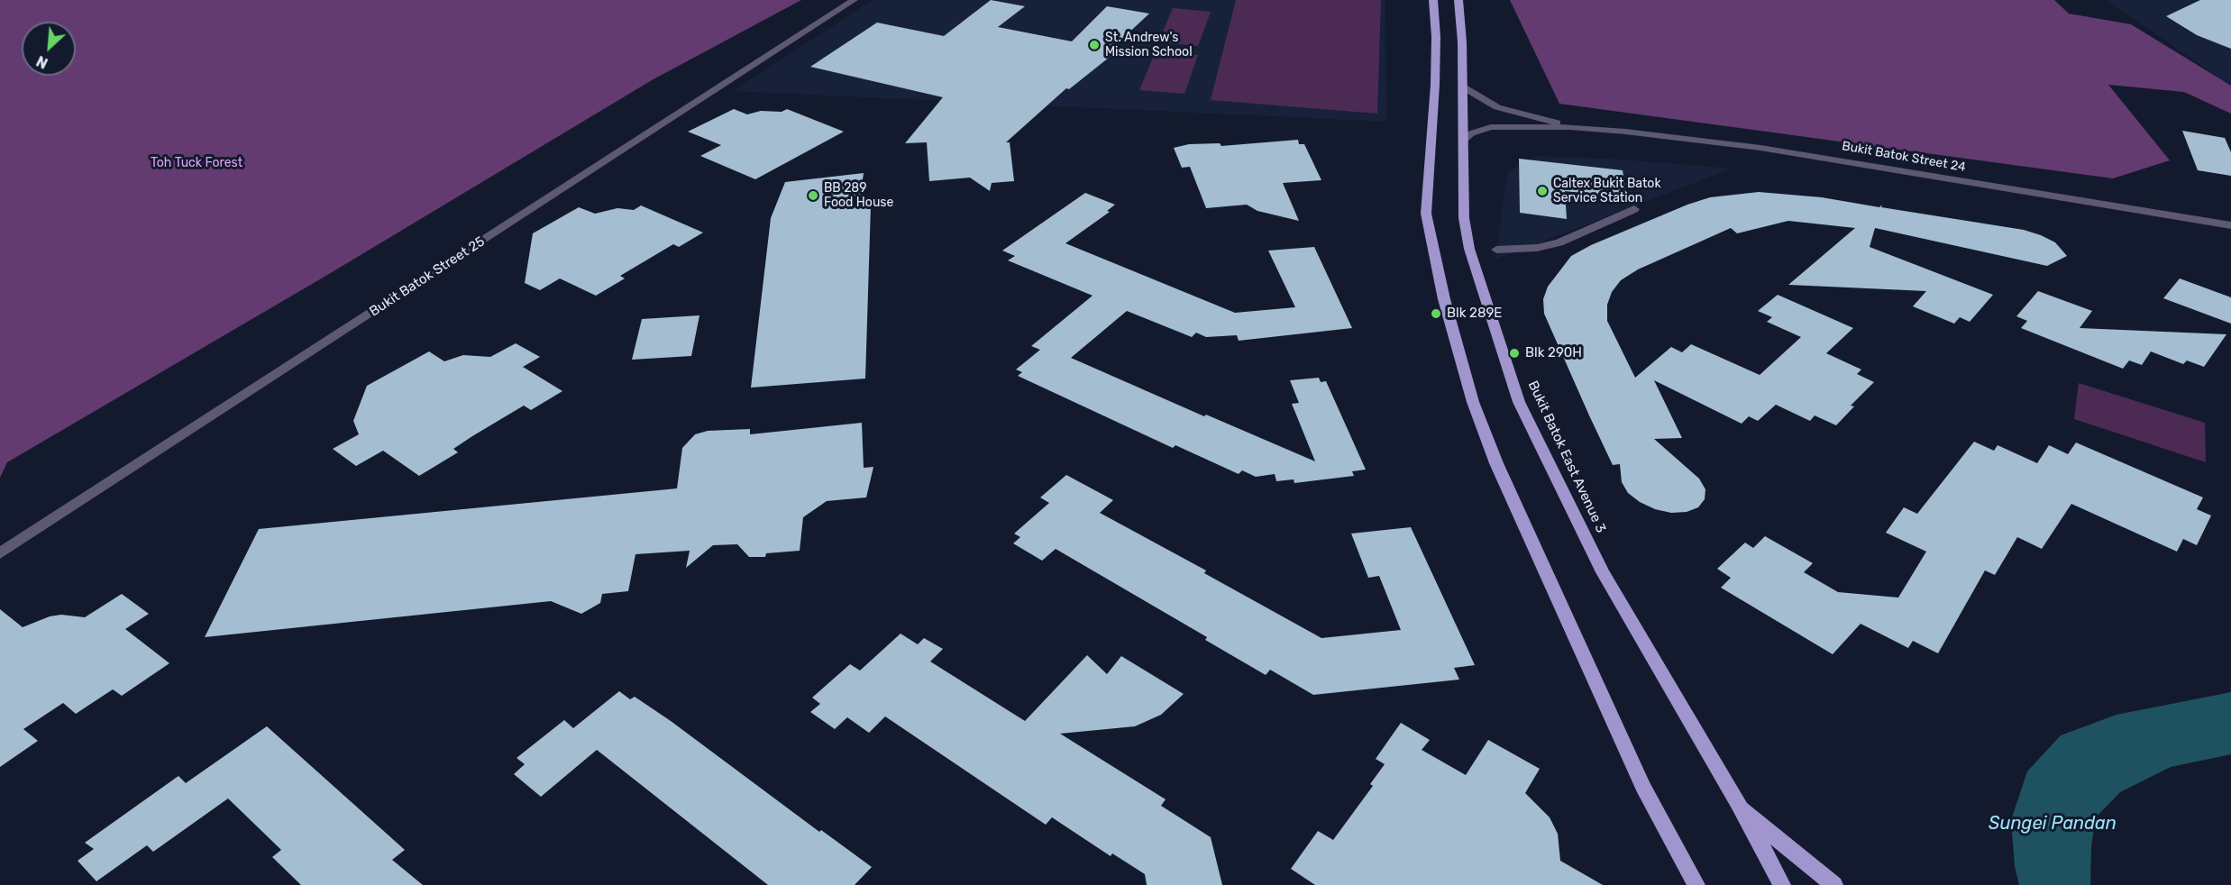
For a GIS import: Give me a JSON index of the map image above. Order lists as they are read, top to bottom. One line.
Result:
{"streets":{"main road":["Bukit Batok East Avenue 3"],"street":["Bukit Batok Street 24","Bukit Batok Street 25"]},"crossings":[["Bukit Batok Street 24","Bukit Batok East Avenue 3"]],"water":["Sungei Pandan"],"parks":["Toh Tuck Forest"],"places":["St. Andrew's Mission School","Caltex Bukit Batok Service Station","BB 289 Food House","Blk 289E","Blk 290H"],"north":"bottom left"}
